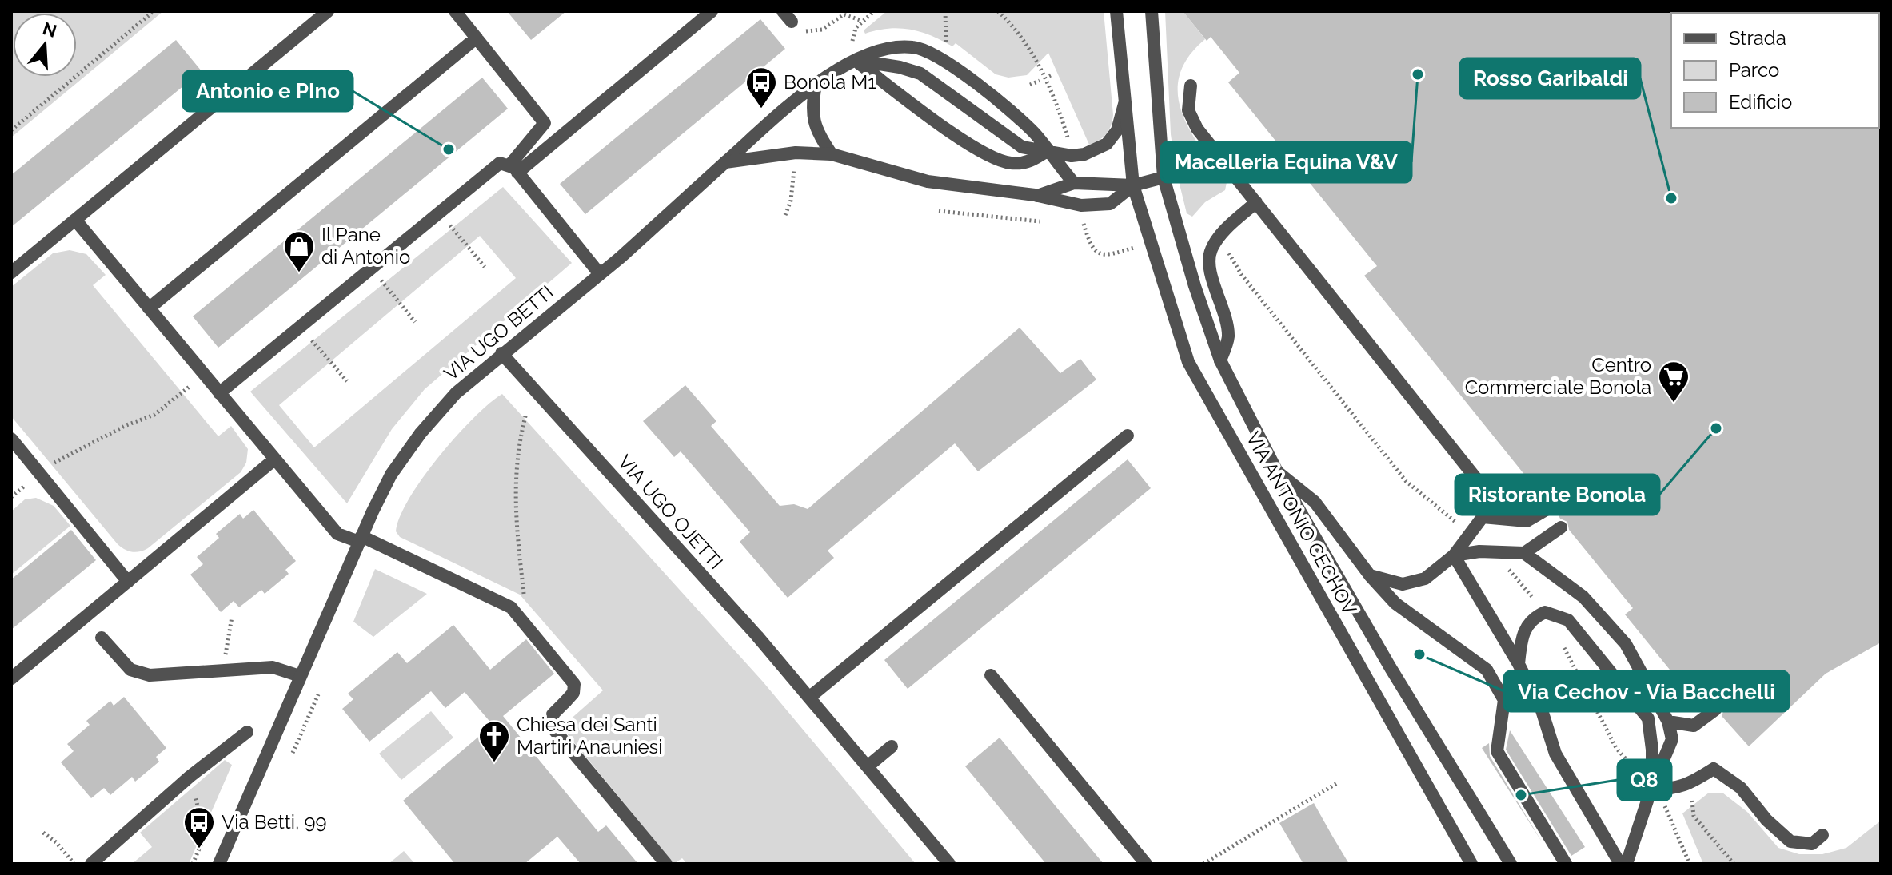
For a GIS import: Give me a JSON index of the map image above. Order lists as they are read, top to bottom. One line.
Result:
{"streets":{"street":["VIA UGO BETTI","VIA UGO OJETTI","VIA ANTONIO CECHOV"]},"crossings":[["VIA UGO BETTI","VIA UGO OJETTI"]],"places":{"other":["Macelleria Equina V&V","Antonio e PIno","Rosso Garibaldi","Ristorante Bonola","Via Cechov - Via Bacchelli","Q8"],"bus stop":["Bonola M1","Via Betti, 99"],"shop":["Il Pane di Antonio"],"supermarket":["Centro Commerciale Bonola"],"church":["Chiesa dei Santi Martiri Anauniesi"]},"legend":["Strada","Parco","Edificio"],"north":"top"}
